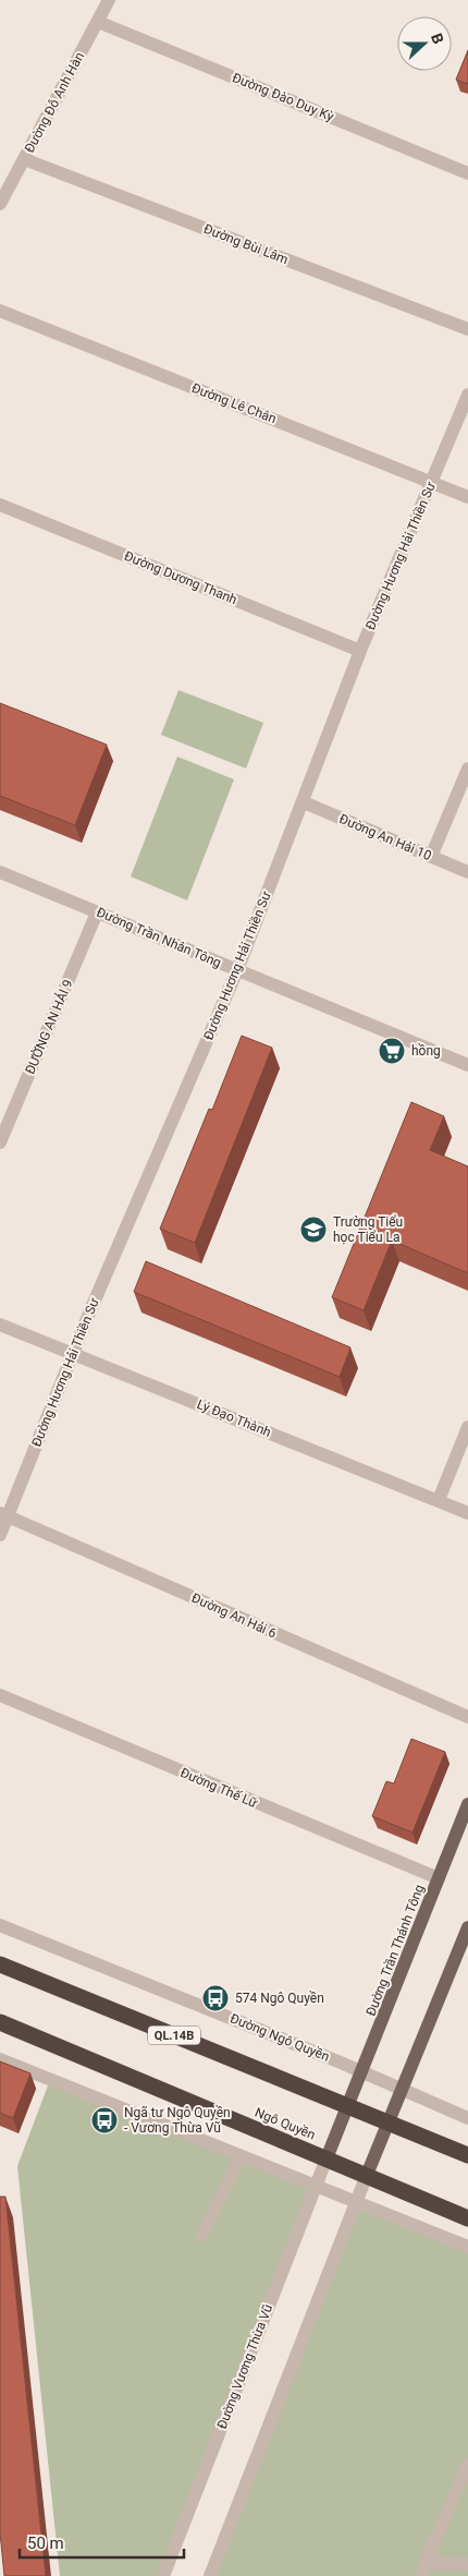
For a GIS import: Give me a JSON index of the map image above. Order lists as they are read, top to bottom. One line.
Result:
{"streets":{"highway":["QL.14B","Ngô Quyền"],"main road":["Đường Trần Thánh Tông"],"street":["Đường Đào Duy Kỳ","Đường Đỗ Anh Hàn","Đường Bùi Lâm","Đường Lê Chân","Đường Hương Hải Thiền Sư","Đường Dương Thanh","Đường An Hải 10","Đường Trần Nhân Tông","ĐƯỜNG AN HẢl 9","Lý Đạo Thành","Đường An Hải 6","Đường Thế Lữ","Đường Ngô Quyền","Đường Vương Thừa Vũ"]},"crossings":[["Đường Đào Duy Kỳ","Đường Đỗ Anh Hàn"],["Đường Đỗ Anh Hàn","Đường Bùi Lâm"],["Đường Lê Chân","Đường Hương Hải Thiền Sư"],["Đường Hương Hải Thiền Sư","Đường Dương Thanh"],["Đường Hương Hải Thiền Sư","Đường An Hải 10"],["Đường Hương Hải Thiền Sư","Đường Trần Nhân Tông"],["Đường Hương Hải Thiền Sư","Lý Đạo Thành"],["Đường Hương Hải Thiền Sư","Đường An Hải 6"],["Đường Trần Nhân Tông","ĐƯỜNG AN HẢl 9"],["Đường Thế Lữ","Đường Trần Thánh Tông"],["Đường Trần Thánh Tông","QL.14B"],["Đường Trần Thánh Tông","Đường Ngô Quyền"],["Đường Trần Thánh Tông","Ngô Quyền"],["Đường Trần Thánh Tông","Đường Vương Thừa Vũ"],["Ngô Quyền","Đường Vương Thừa Vũ"]],"places":{"supermarket":["hồng"],"school or university":["Trường Tiểu học Tiểu La"],"bus stop":["574 Ngô Quyền","Ngã tư Ngô Quyền - Vương Thừa Vũ"]},"scale_bar":"50 m","north":"right"}
